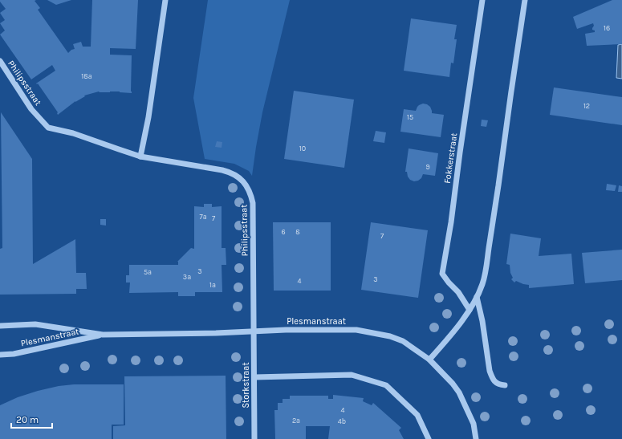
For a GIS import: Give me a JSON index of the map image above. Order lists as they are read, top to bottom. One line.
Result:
{"streets":{"street":["Philipsstraat","Fokkerstraat","Plesmanstraat","Storkstraat"]},"crossings":[["Philipsstraat","Plesmanstraat"],["Philipsstraat","Storkstraat"],["Plesmanstraat","Storkstraat"]],"house_numbers":["16","18a","12","15","10","9","7a","7","6","8","7","3","5a","3a","3","4","1a","4","2a","4b"],"scale_bar":"20 m"}
